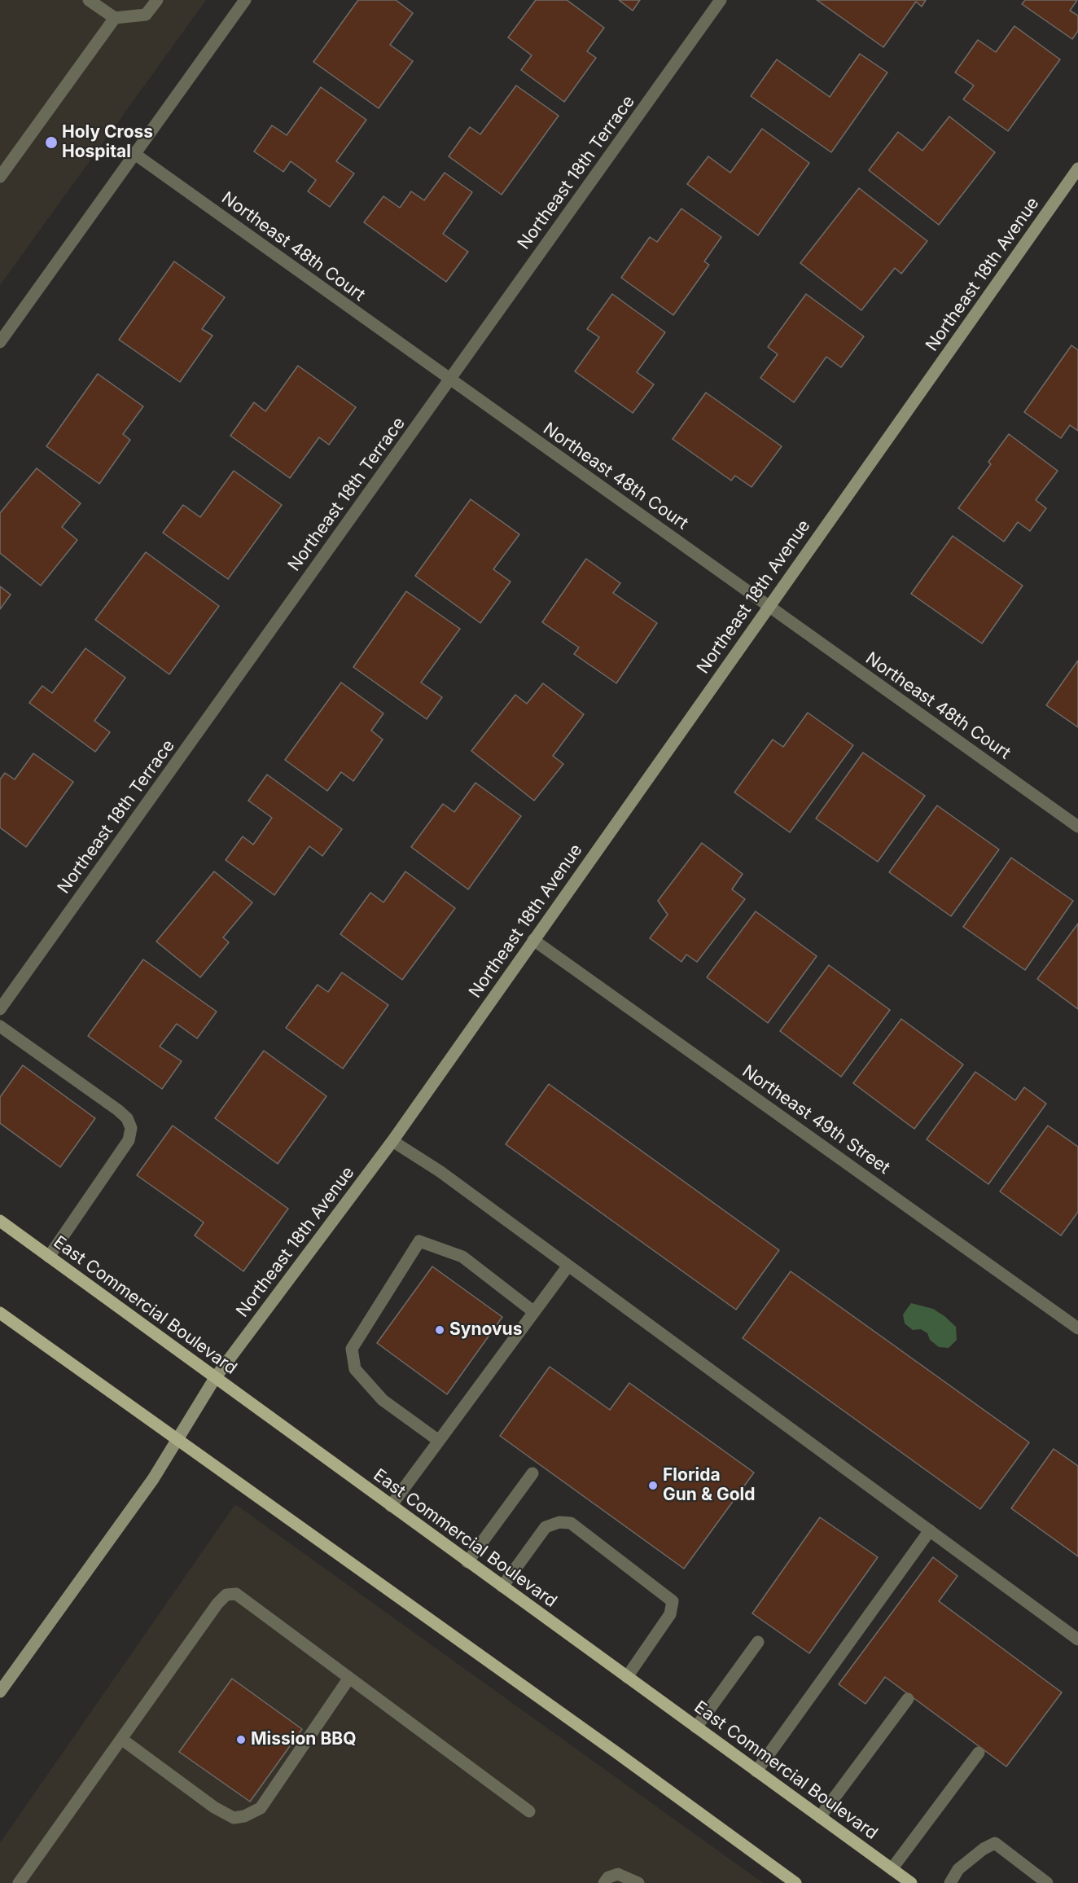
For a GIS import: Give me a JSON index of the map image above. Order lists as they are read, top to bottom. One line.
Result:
{"streets":{"main road":["East Commercial Boulevard"],"street":["Northeast 18th Terrace","Northeast 48th Court","Northeast 18th Avenue","Northeast 49th Street"]},"crossings":[["Northeast 18th Terrace","Northeast 48th Court"],["Northeast 48th Court","Northeast 18th Avenue"],["Northeast 18th Avenue","Northeast 49th Street"],["Northeast 18th Avenue","East Commercial Boulevard"]],"places":["Holy Cross Hospital","Synovus","Florida Gun & Gold","Mission BBQ"]}
